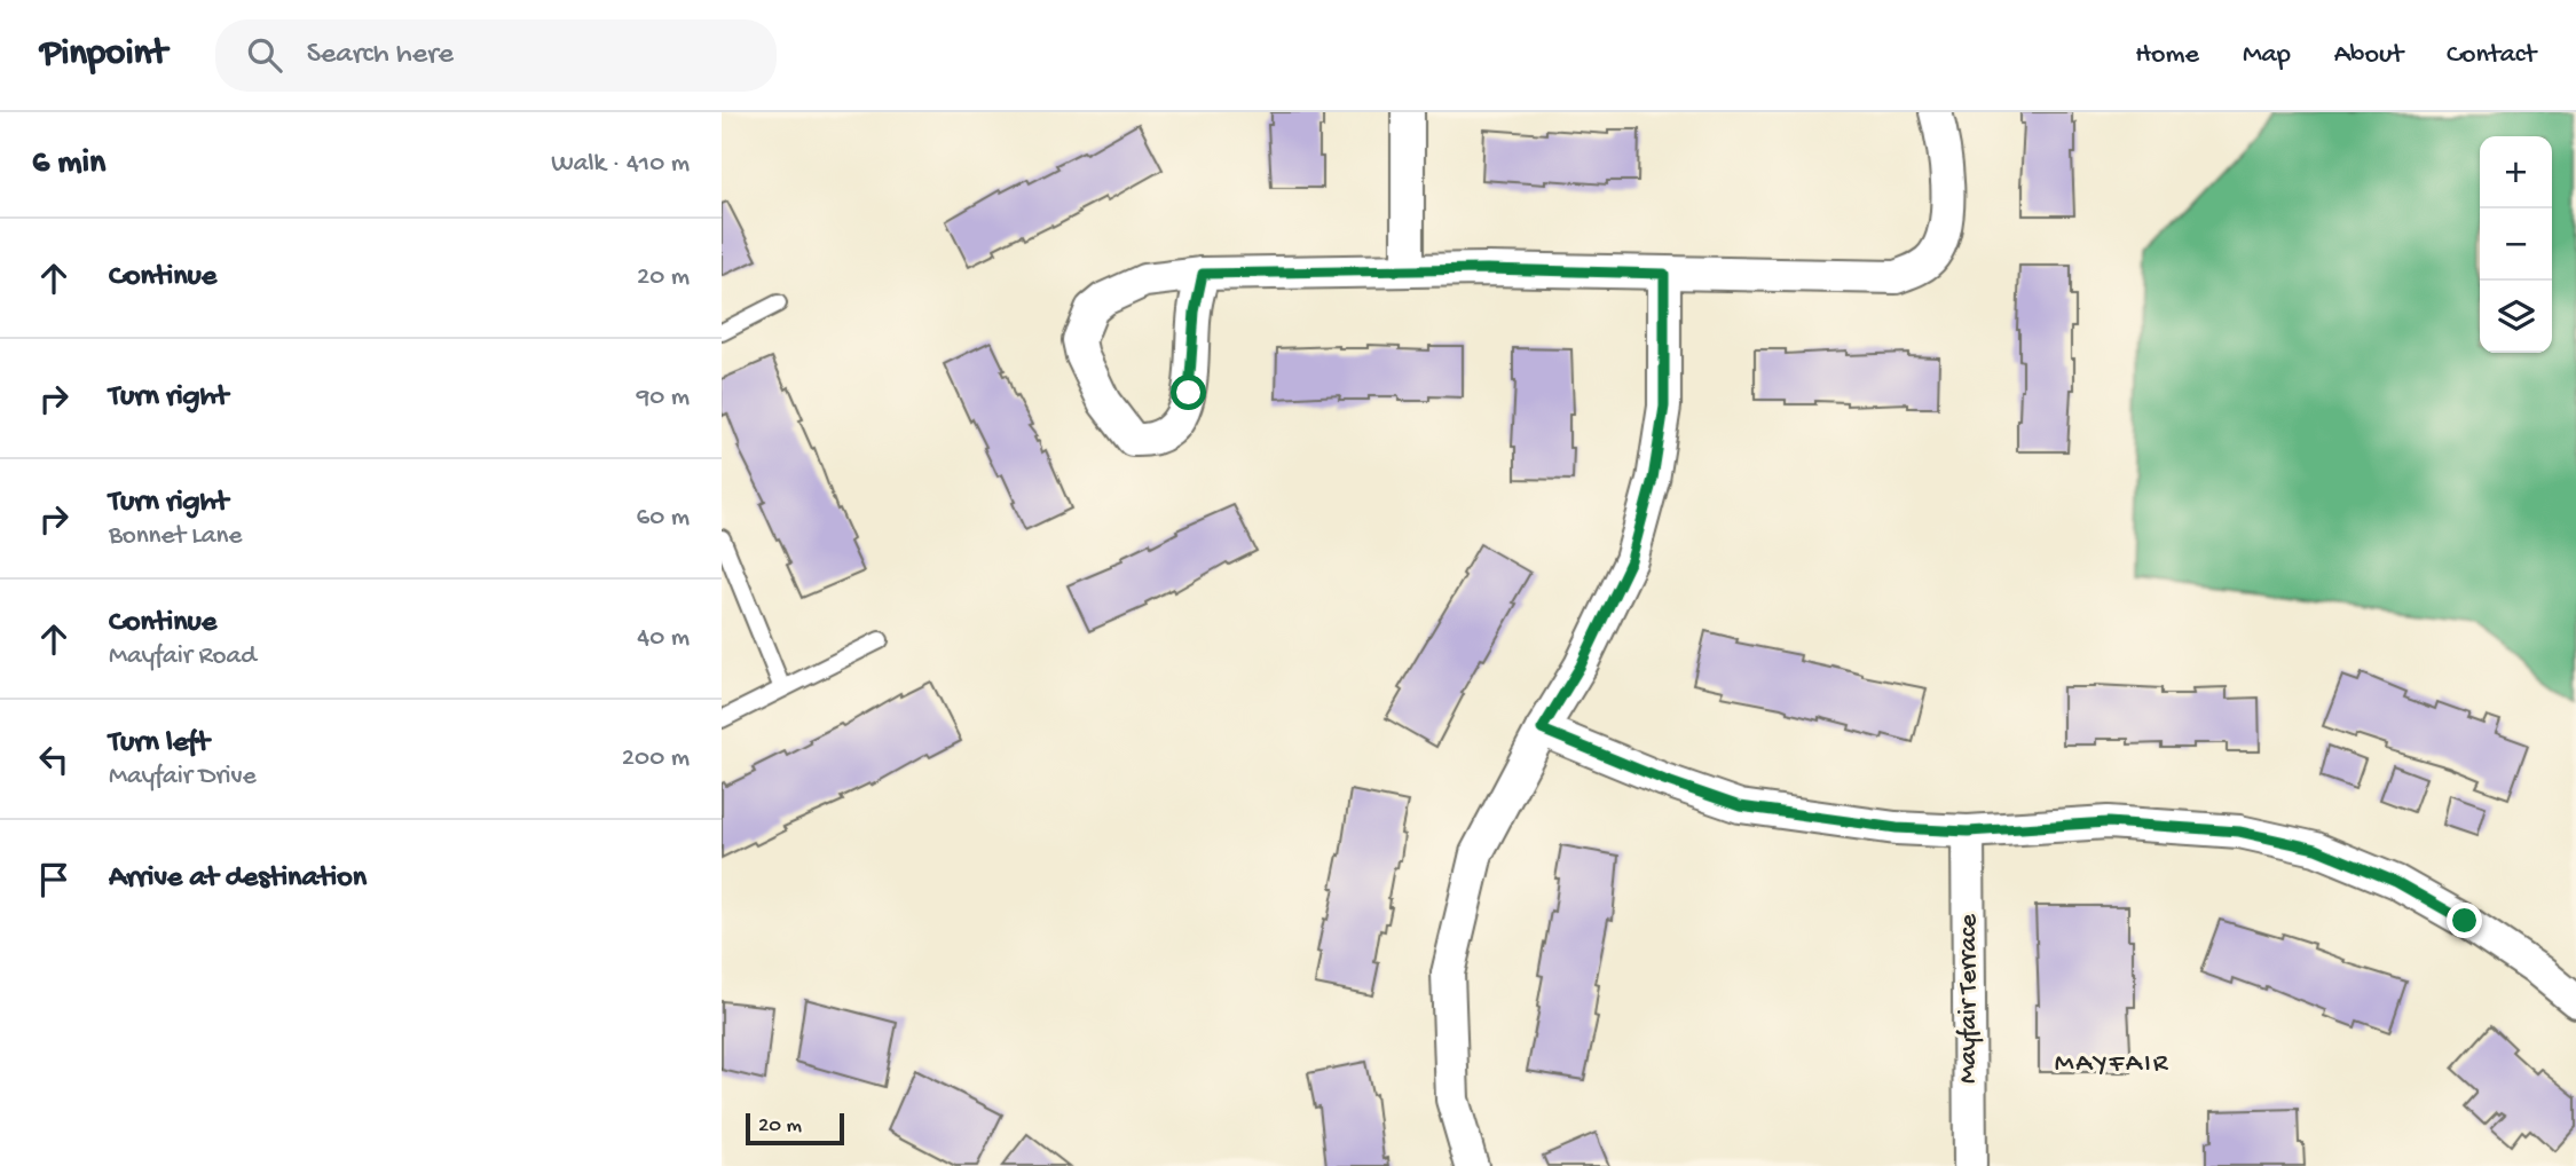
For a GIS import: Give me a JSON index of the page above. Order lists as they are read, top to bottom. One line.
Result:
{"streets":{"street":["Mayfair Terrace"]},"districts":["MAYFAIR"],"scale_bar":"20 m","page":{"header":"Pinpoint","search":"Search here","nav":["Home","Map","About","Contact"],"heading":["6 min","Walk · 410 m"],"map_buttons":["+","−"],"list":[["Continue","20 m"],["Turn right","90 m"],["Turn right","Bonnet Lane","60 m"],["Continue","Mayfair Road","40 m"],["Turn left","Mayfair Drive","200 m"],"Arrive at destination"],"scale":"20 m"}}
